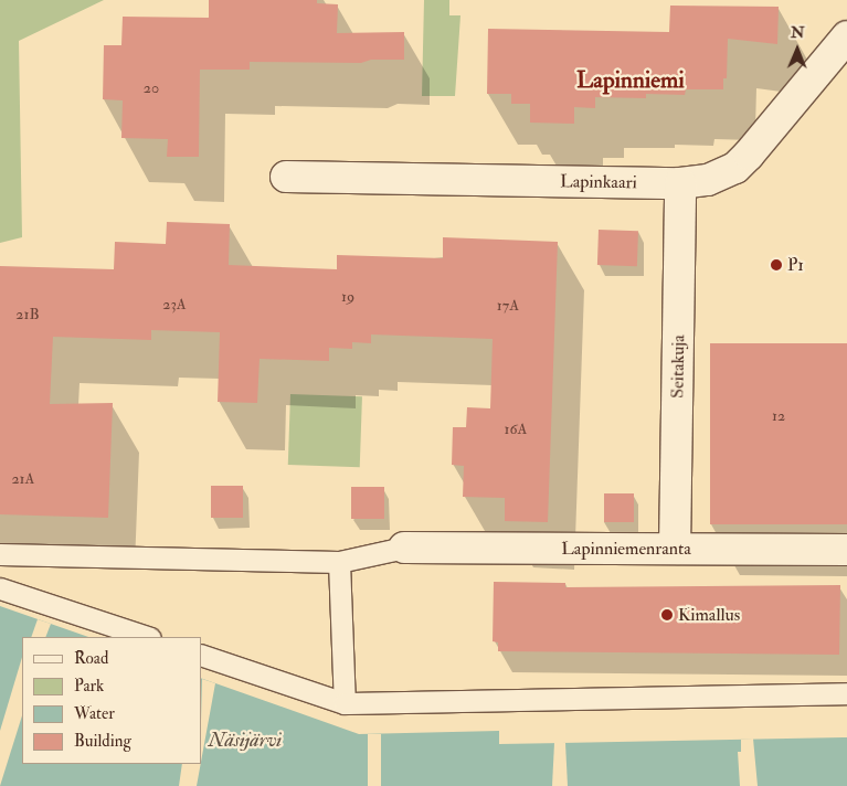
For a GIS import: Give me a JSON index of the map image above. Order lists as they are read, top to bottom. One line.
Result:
{"streets":{"street":["Lapinkaari","Seitakuja","Lapinniemenranta"]},"crossings":[["Lapinkaari","Seitakuja"],["Seitakuja","Lapinniemenranta"]],"districts":["Lapinniemi"],"water":["Näsijärvi"],"places":["P1","Kimallus"],"house_numbers":["20","19","23A","17A","21B","12","16A","21A"],"legend":["Road","Park","Water","Building"],"north":"top"}
